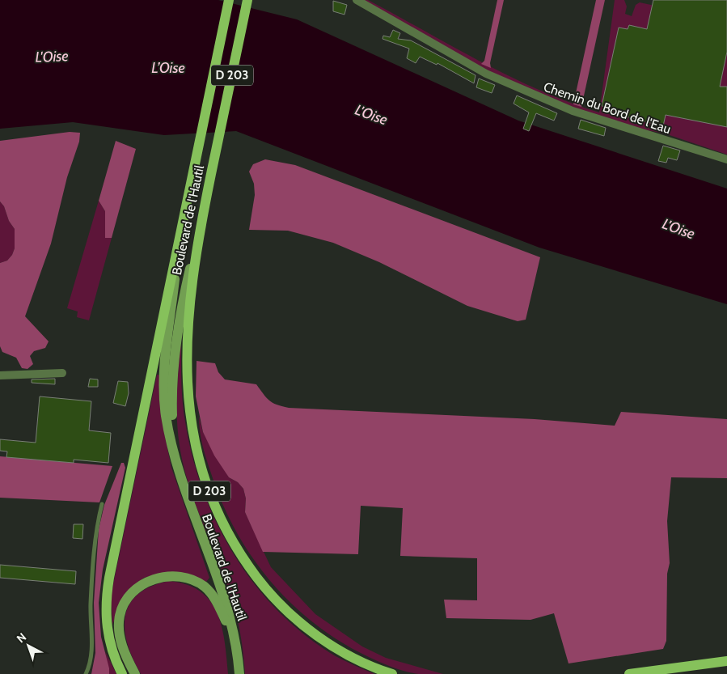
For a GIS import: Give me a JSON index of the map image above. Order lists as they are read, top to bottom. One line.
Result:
{"streets":{"main road":["D 203","Boulevard de l'Hautil"],"street":["Chemin du Bord de l'Eau"]},"crossings":[["D 203","Boulevard de l'Hautil"]],"water":["L'Oise","L’Oise"],"north":"top left"}
